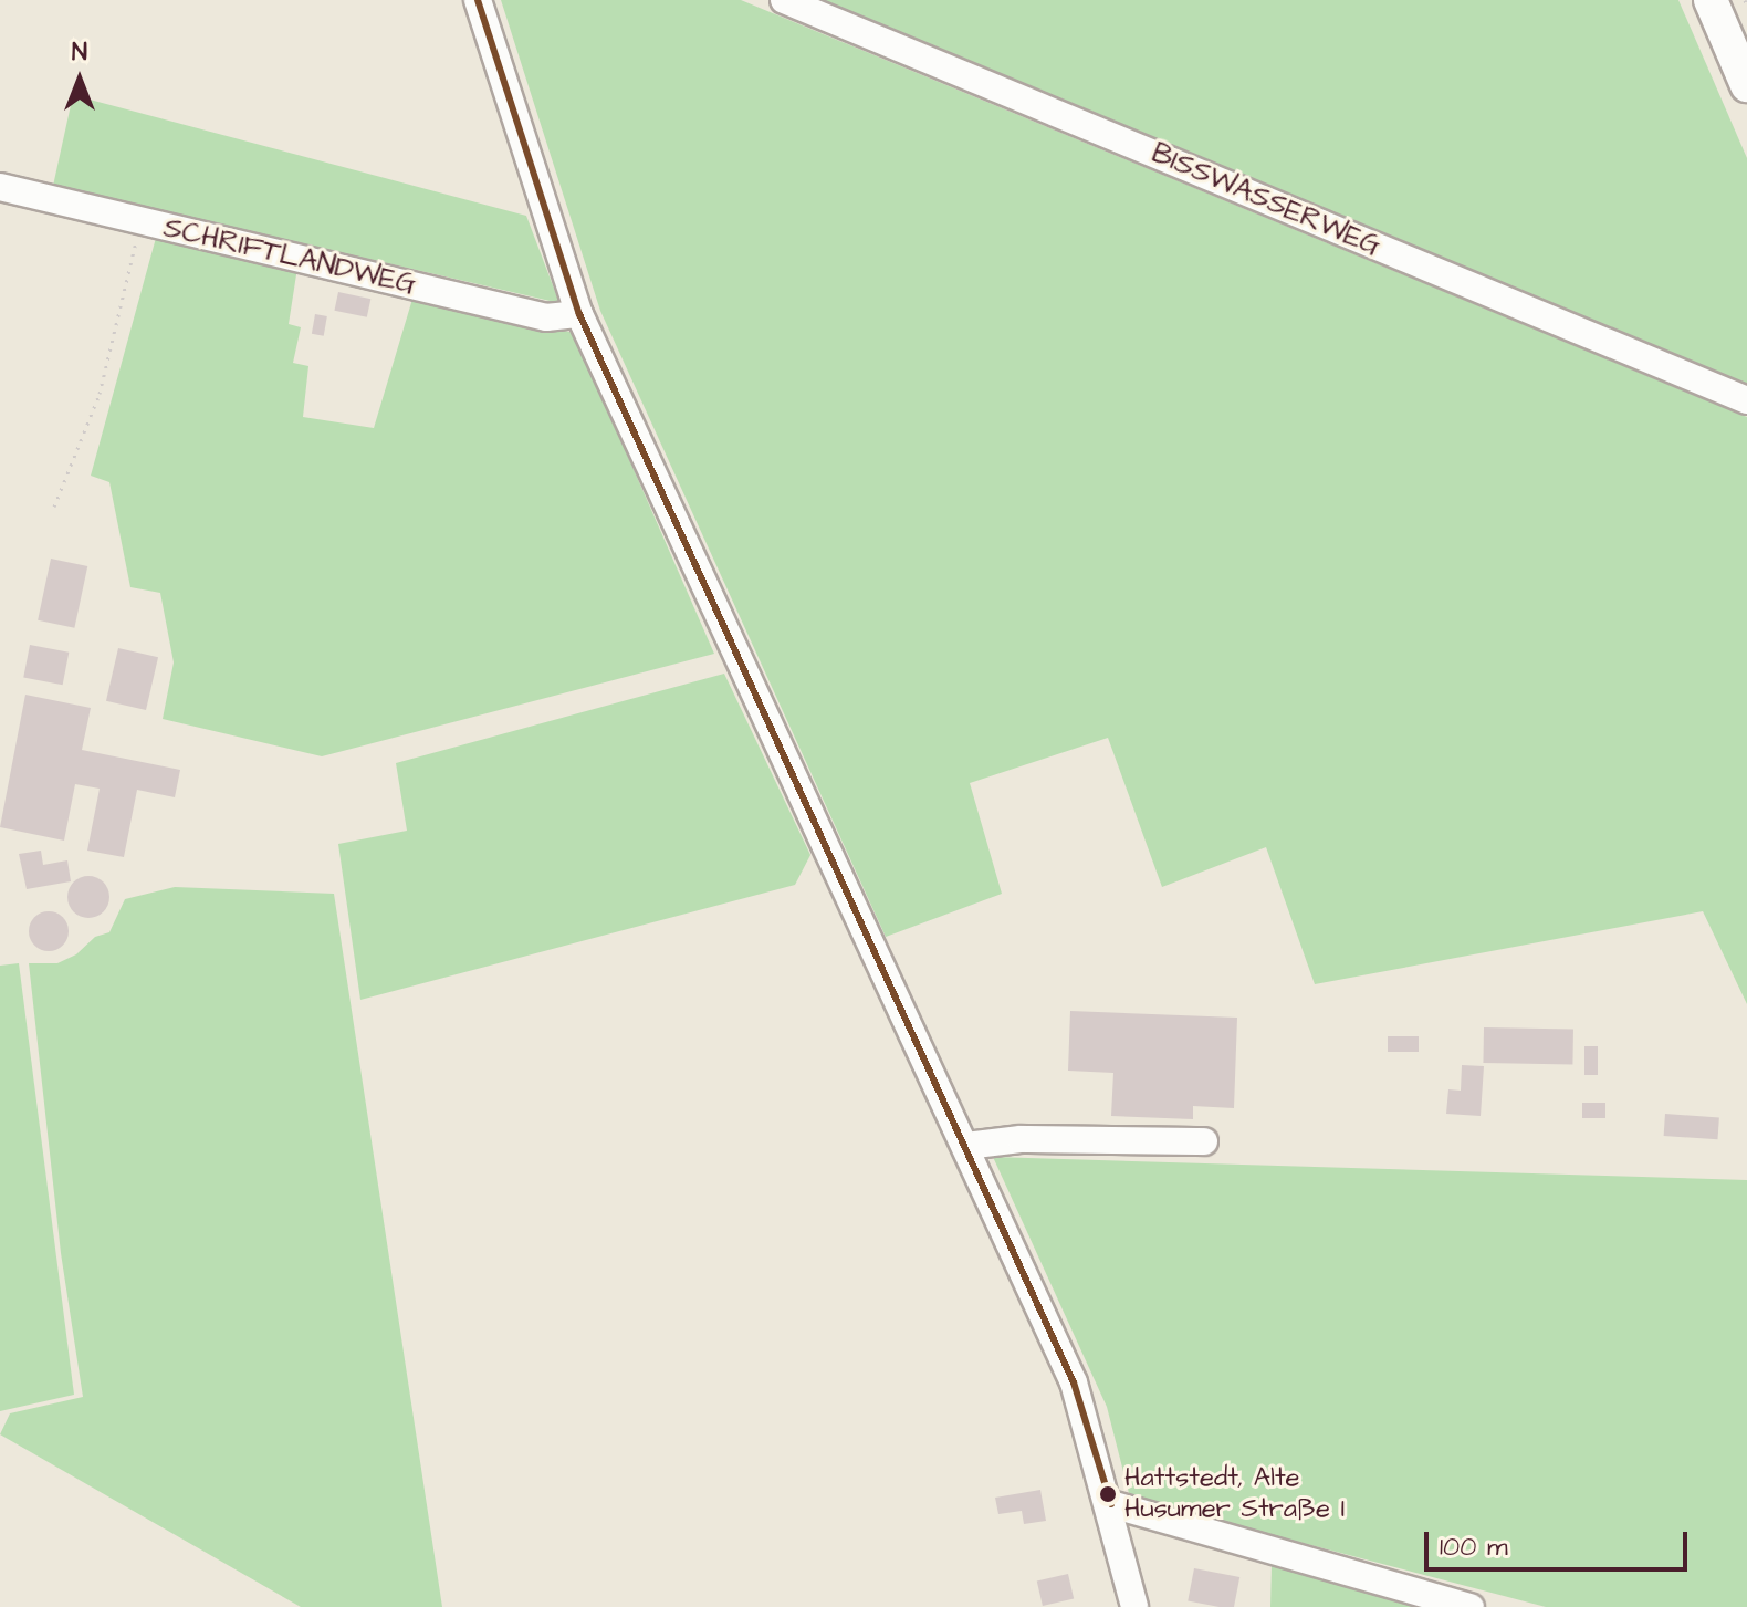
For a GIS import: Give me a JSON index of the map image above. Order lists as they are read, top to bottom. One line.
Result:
{"streets":{"street":["BISSWASSERWEG","SCHRIFTLANDWEG"]},"places":["Hattstedt, Alte Husumer Straße I"],"scale_bar":"100 m","north":"top"}
